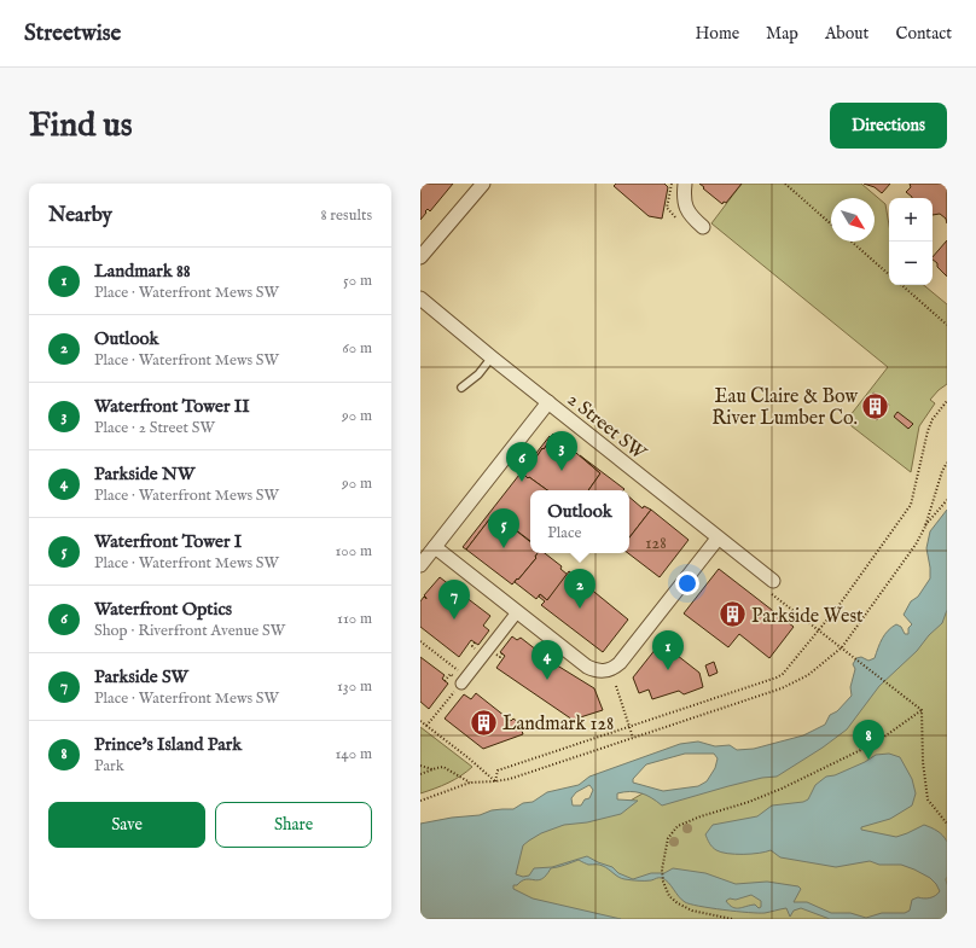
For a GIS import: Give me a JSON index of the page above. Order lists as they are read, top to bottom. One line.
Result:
{"streets":{"street":["2 Street SW"]},"places":{"building":["Eau Claire & Bow River Lumber Co.","Parkside West","Landmark 128"]},"house_numbers":["128"],"north":"bottom right","page":{"header":"Streetwise","nav":["Home","Map","About","Contact"],"buttons":["Directions",["Save","Share"]],"title":"Find us","heading":["Nearby","8 results"],"map_buttons":["+","−"],"list":[{"mark":"1","name":"Landmark 88","note":"Place · Waterfront Mews SW","value":"50 m"},{"mark":"2","name":"Outlook","note":"Place · Waterfront Mews SW","value":"60 m"},{"mark":"3","name":"Waterfront Tower II","note":"Place · 2 Street SW","value":"90 m"},{"mark":"4","name":"Parkside NW","note":"Place · Waterfront Mews SW","value":"90 m"},{"mark":"5","name":"Waterfront Tower I","note":"Place · Waterfront Mews SW","value":"100 m"},{"mark":"6","name":"Waterfront Optics","note":"Shop · Riverfront Avenue SW","value":"110 m"},{"mark":"7","name":"Parkside SW","note":"Place · Waterfront Mews SW","value":"130 m"},{"mark":"8","name":"Prince's Island Park","note":"Park","value":"140 m"}],"pins":["3","6","5","2","7","1","4","8"],"popup":["Outlook","Place"]}}
